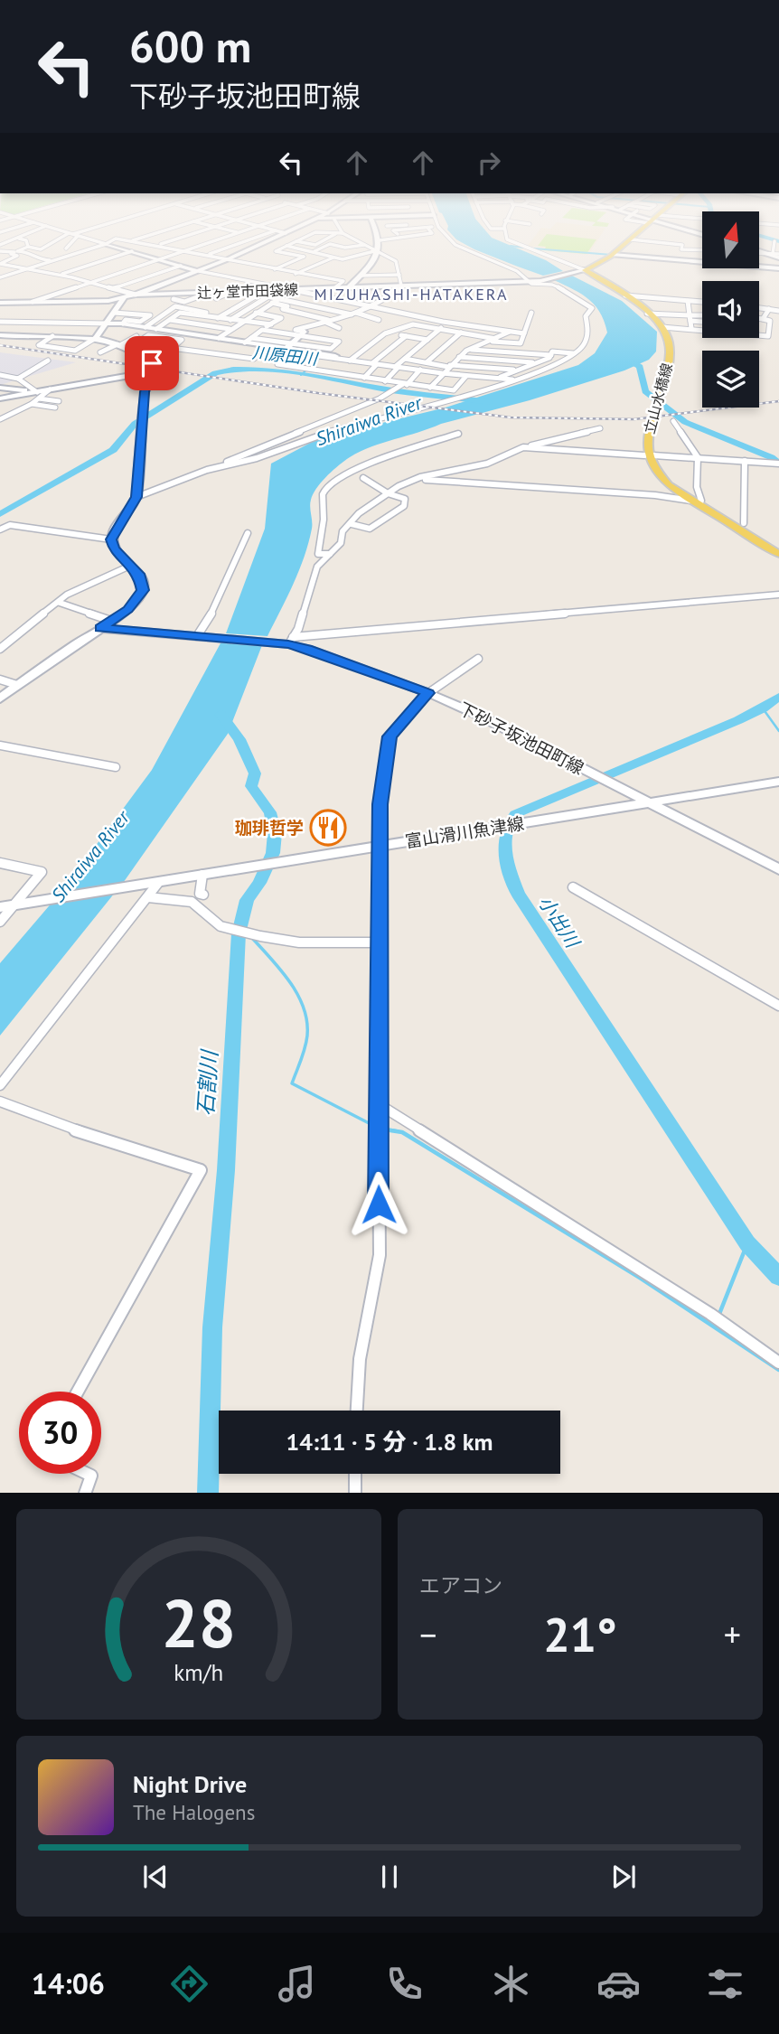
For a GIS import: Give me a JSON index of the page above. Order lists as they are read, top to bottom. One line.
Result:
{"streets":{"main road":["辻ヶ堂市田袋線","立山水橋線","下砂子坂池田町線","富山滑川魚津線"]},"crossings":[["下砂子坂池田町線","富山滑川魚津線"]],"districts":["MIZUHASHI-HATAKERA"],"water":["川原田川","Shiraiwa River","小出川","石割川"],"places":{"restaurant":["珈琲哲学"]},"north":"top","page":{"turn":["600 m","下砂子坂池田町線"],"limit":"30","trip":"14:11 · 5 分 · 1.8 km","tile":"エアコン","heat":["−","21°","+"],"song":["Night Drive","The Halogens"],"tabs":"14:06","gauge":["28","km/h"]}}
